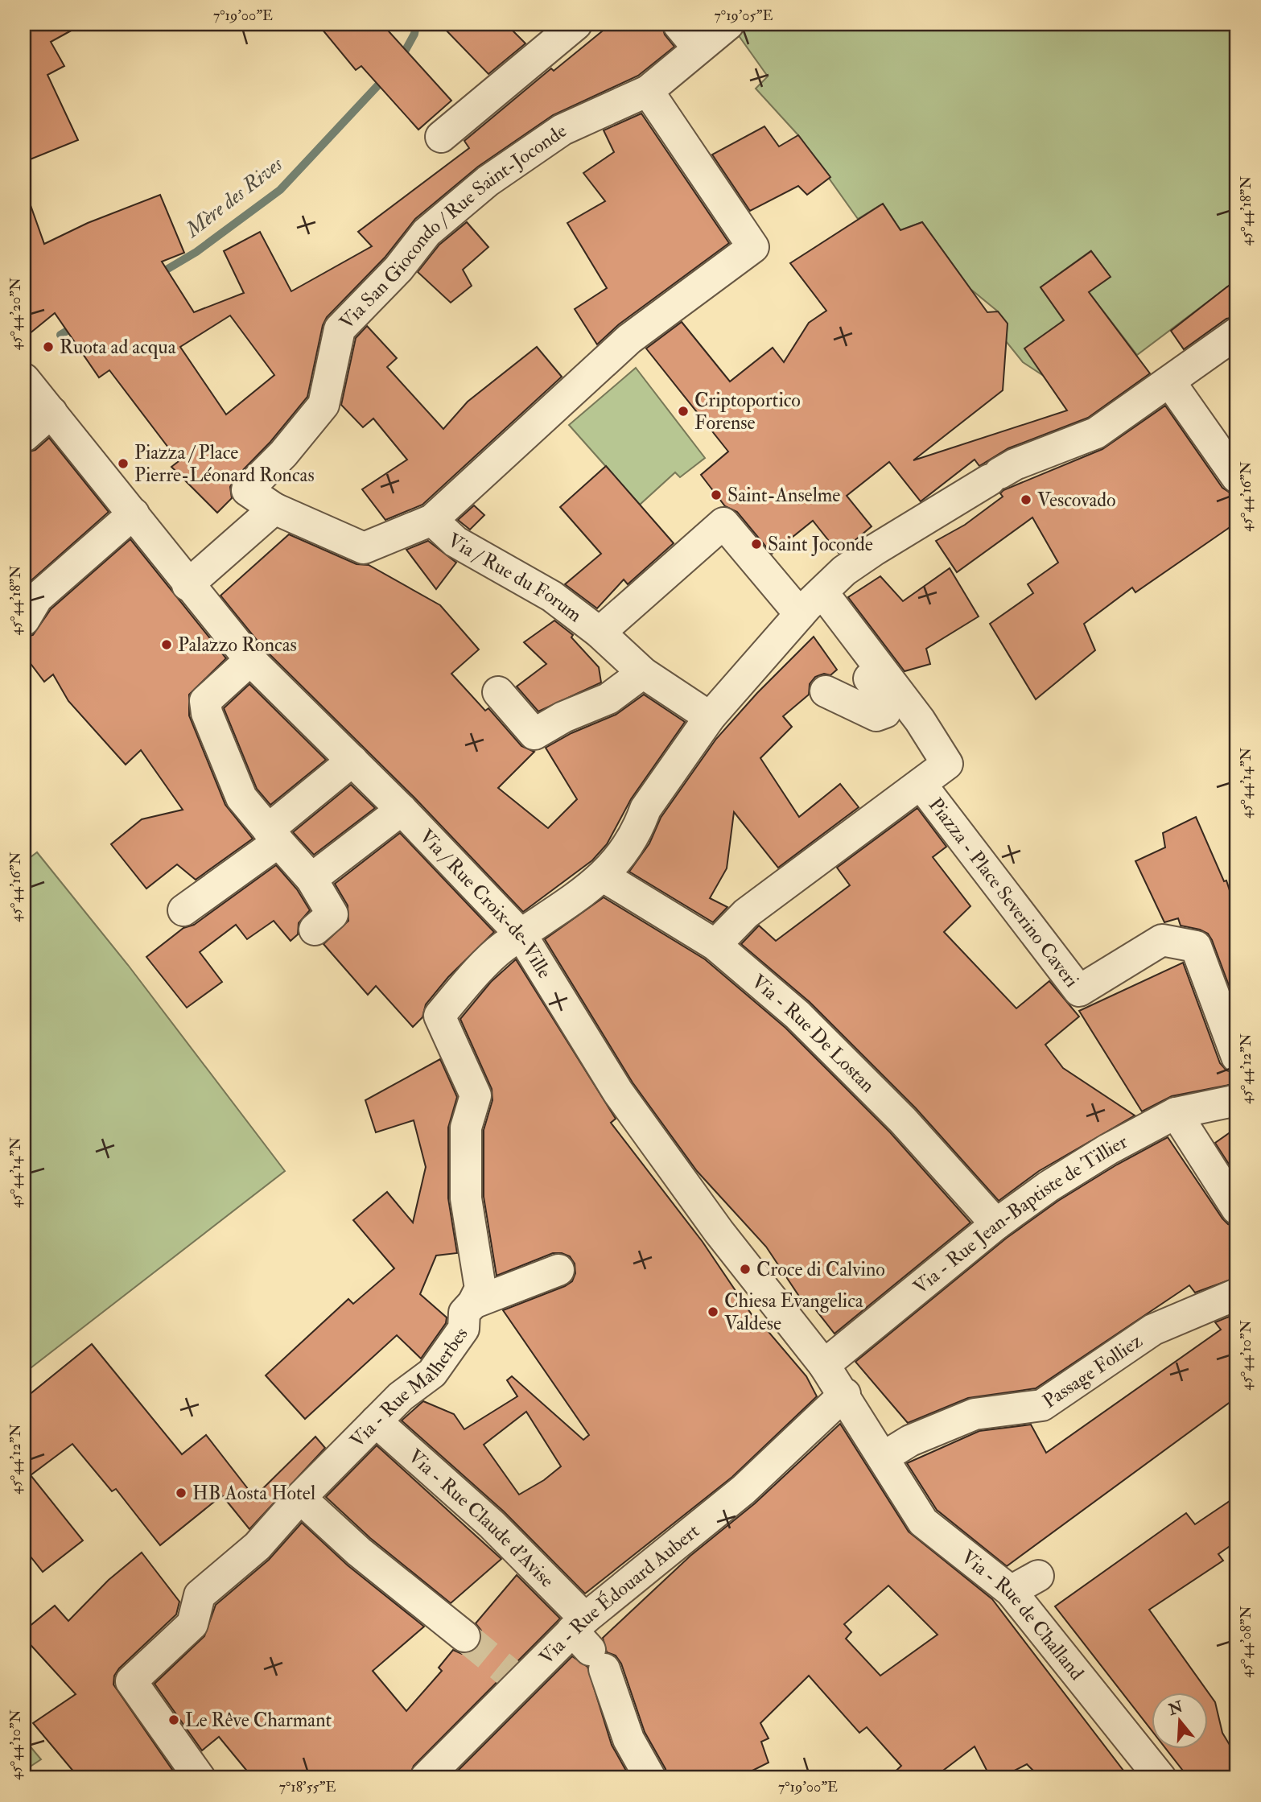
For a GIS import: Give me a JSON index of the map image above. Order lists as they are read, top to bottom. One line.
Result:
{"streets":{"street":["Via San Giocondo / Rue Saint-Joconde","Via / Rue du Forum","Piazza - Place Severino Caveri","Via / Rue Croix-de-Ville","Via - Rue De Lostan","Via - Rue Jean-Baptiste de Tillier","Passage Folliez","Via - Rue Malherbes","Via - Rue Claude d'Avise","Via - Rue Édouard Aubert","Via - Rue de Challand"]},"crossings":[["Via / Rue Croix-de-Ville","Via - Rue Jean-Baptiste de Tillier"],["Via / Rue Croix-de-Ville","Via - Rue Malherbes"],["Via / Rue Croix-de-Ville","Via - Rue Édouard Aubert"],["Via / Rue Croix-de-Ville","Via - Rue de Challand"],["Via - Rue De Lostan","Via - Rue Jean-Baptiste de Tillier"],["Passage Folliez","Via - Rue de Challand"],["Via - Rue Malherbes","Via - Rue Claude d'Avise"],["Via - Rue Claude d'Avise","Via - Rue Édouard Aubert"],["Via - Rue Édouard Aubert","Via - Rue de Challand"]],"water":["Mère des Rives"],"places":["Ruota ad acqua","Criptoportico Forense","Piazza / Place Pierre-Léonard Roncas","Saint-Anselme","Vescovado","Saint Joconde","Palazzo Roncas","Croce di Calvino","Chiesa Evangelica Valdese","HB Aosta Hotel","Le Rêve Charmant"],"north":"top","coordinates":["7°19'00\"E","7°19'05\"E","45°44'18\"N","45°44'20\"N","45°44'16\"N","45°44'14\"N","45°44'12\"N","45°44'10\"N","45°44'08\"N","7°18'55\"E"]}
